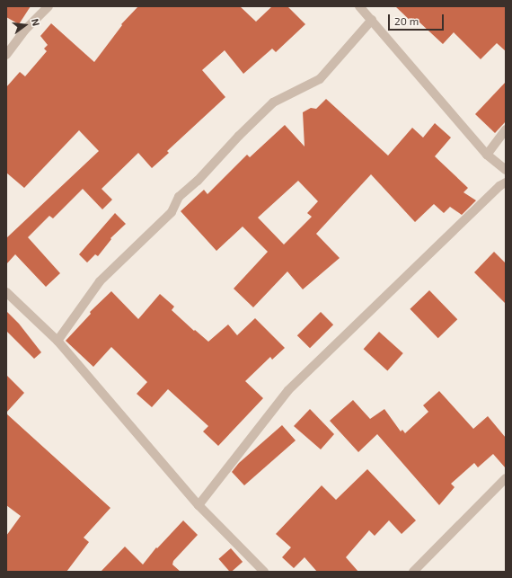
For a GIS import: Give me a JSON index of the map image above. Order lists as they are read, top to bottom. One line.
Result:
{"scale_bar":"20 m","north":"right"}
